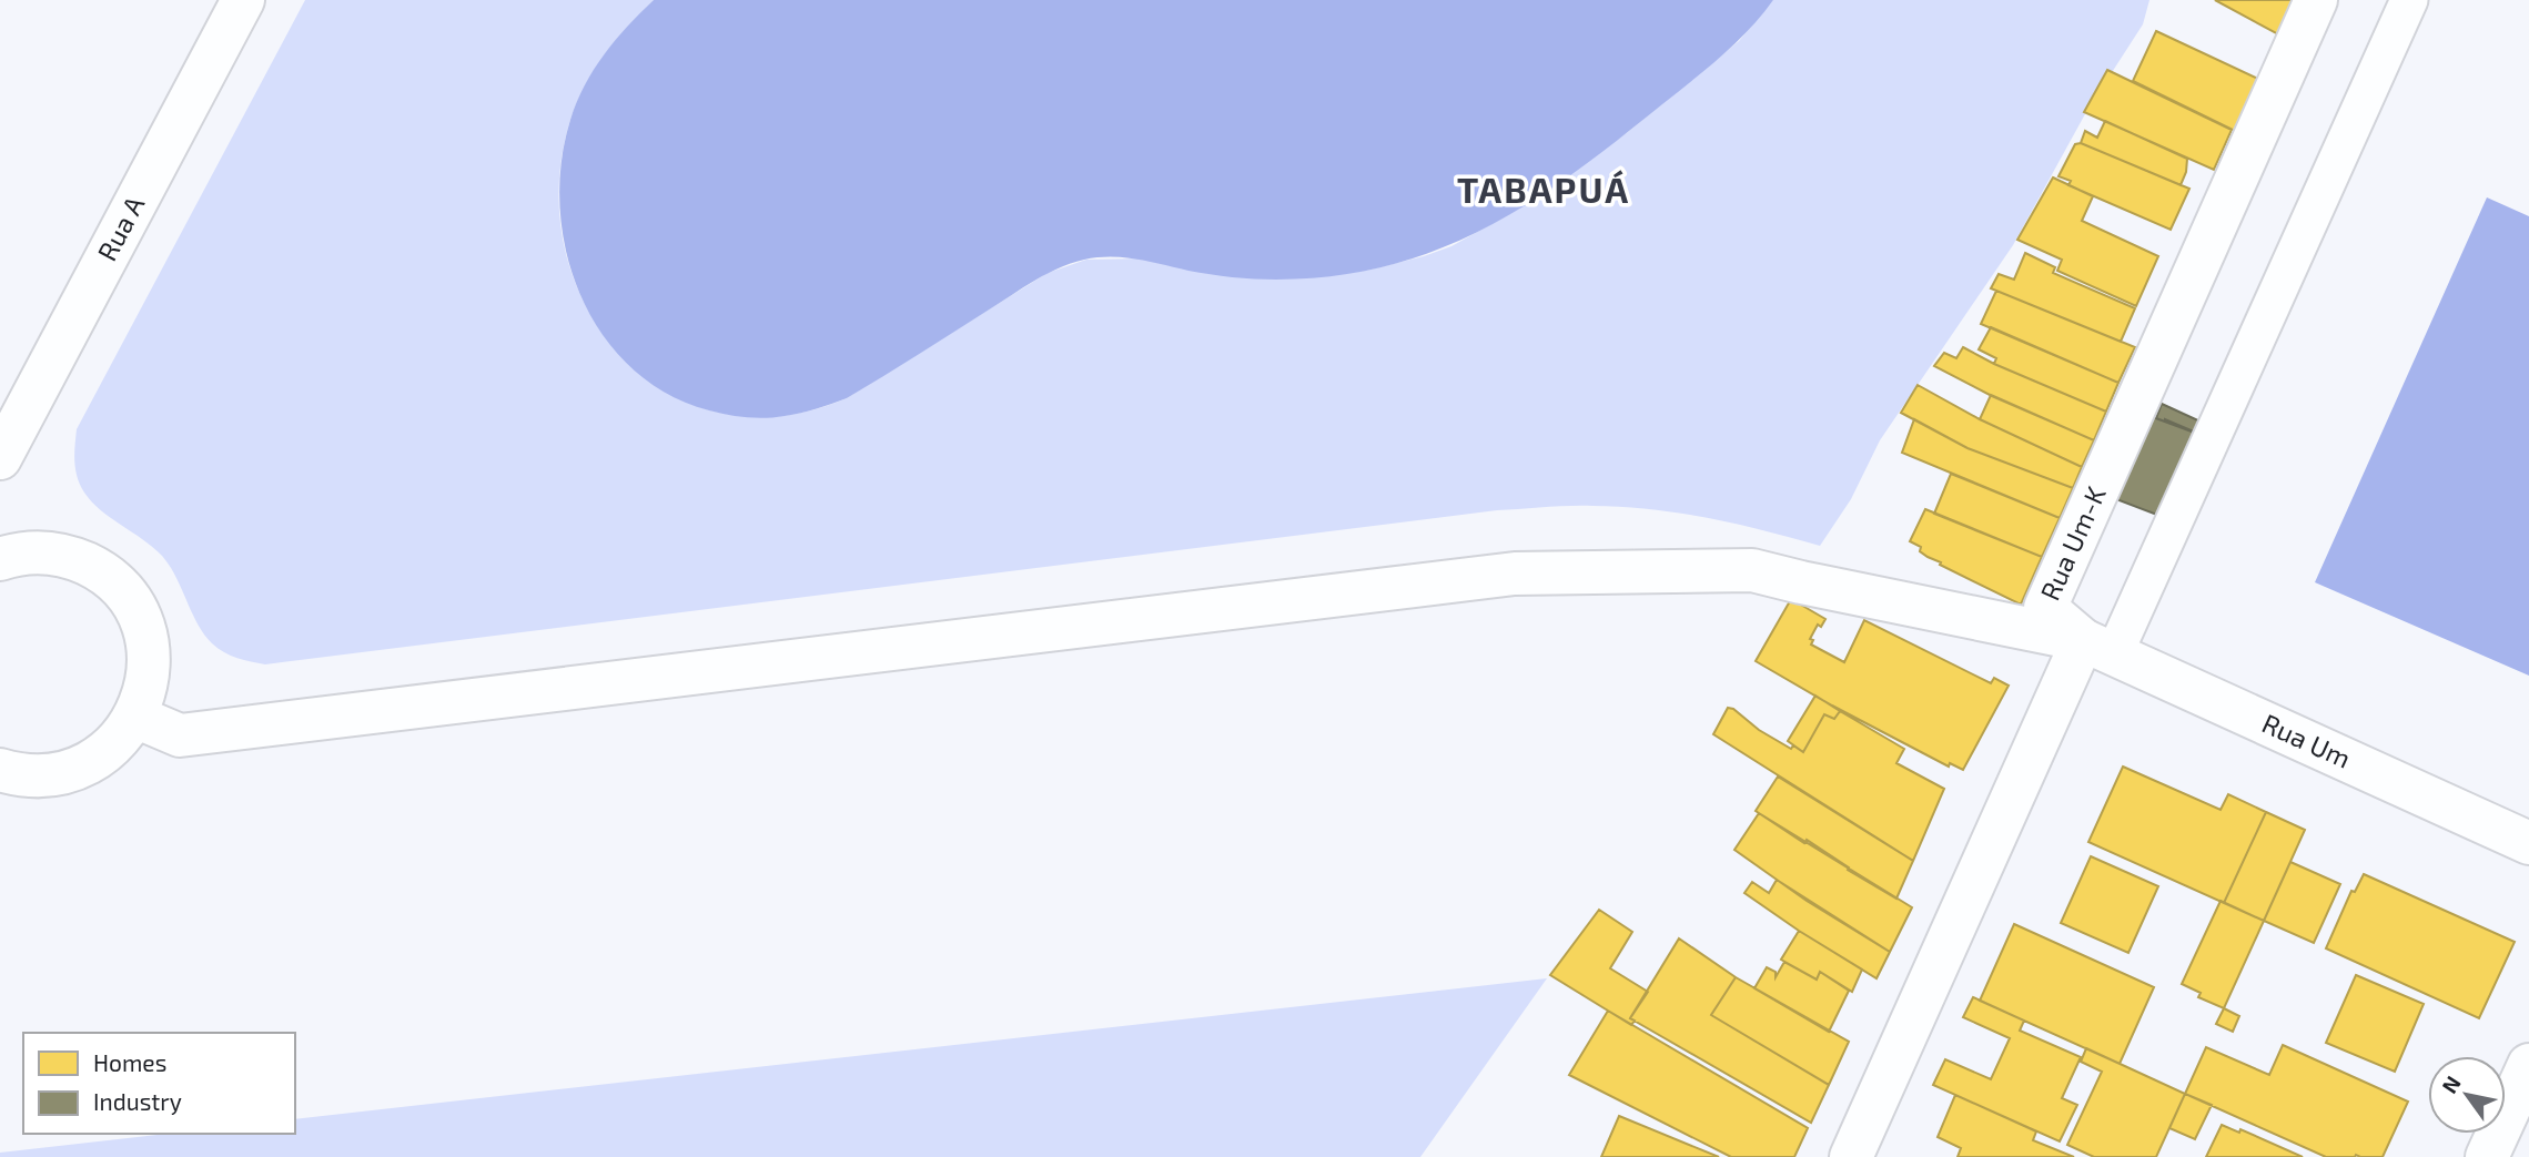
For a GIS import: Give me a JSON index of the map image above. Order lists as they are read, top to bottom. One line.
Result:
{"streets":{"street":["Rua A","Rua Um-K","Rua Um"]},"crossings":[["Rua Um-K","Rua Um"]],"districts":["TABAPUÁ"],"legend":["Homes","Industry"],"north":"top left"}
